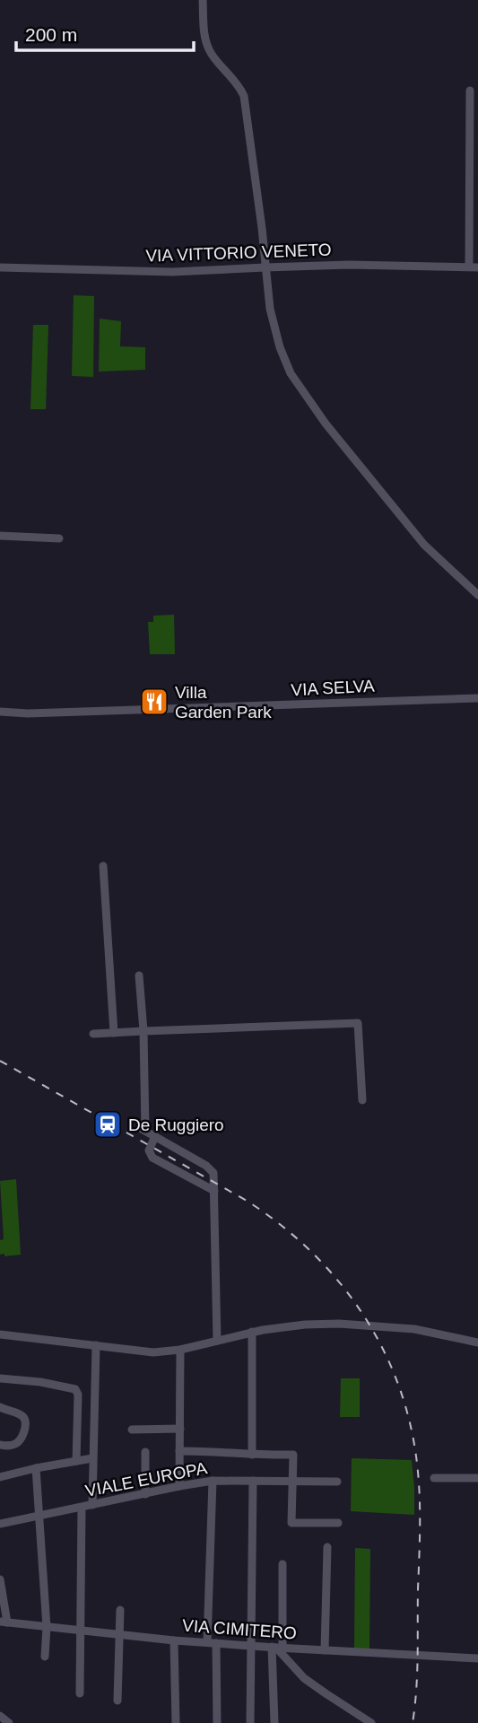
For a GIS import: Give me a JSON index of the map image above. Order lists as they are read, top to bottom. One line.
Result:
{"streets":{"street":["VIA VITTORIO VENETO","VIA SELVA","VIALE EUROPA","VIA CIMITERO"]},"places":{"restaurant":["Villa Garden Park"],"station":["De Ruggiero"]},"scale_bar":"200 m"}
